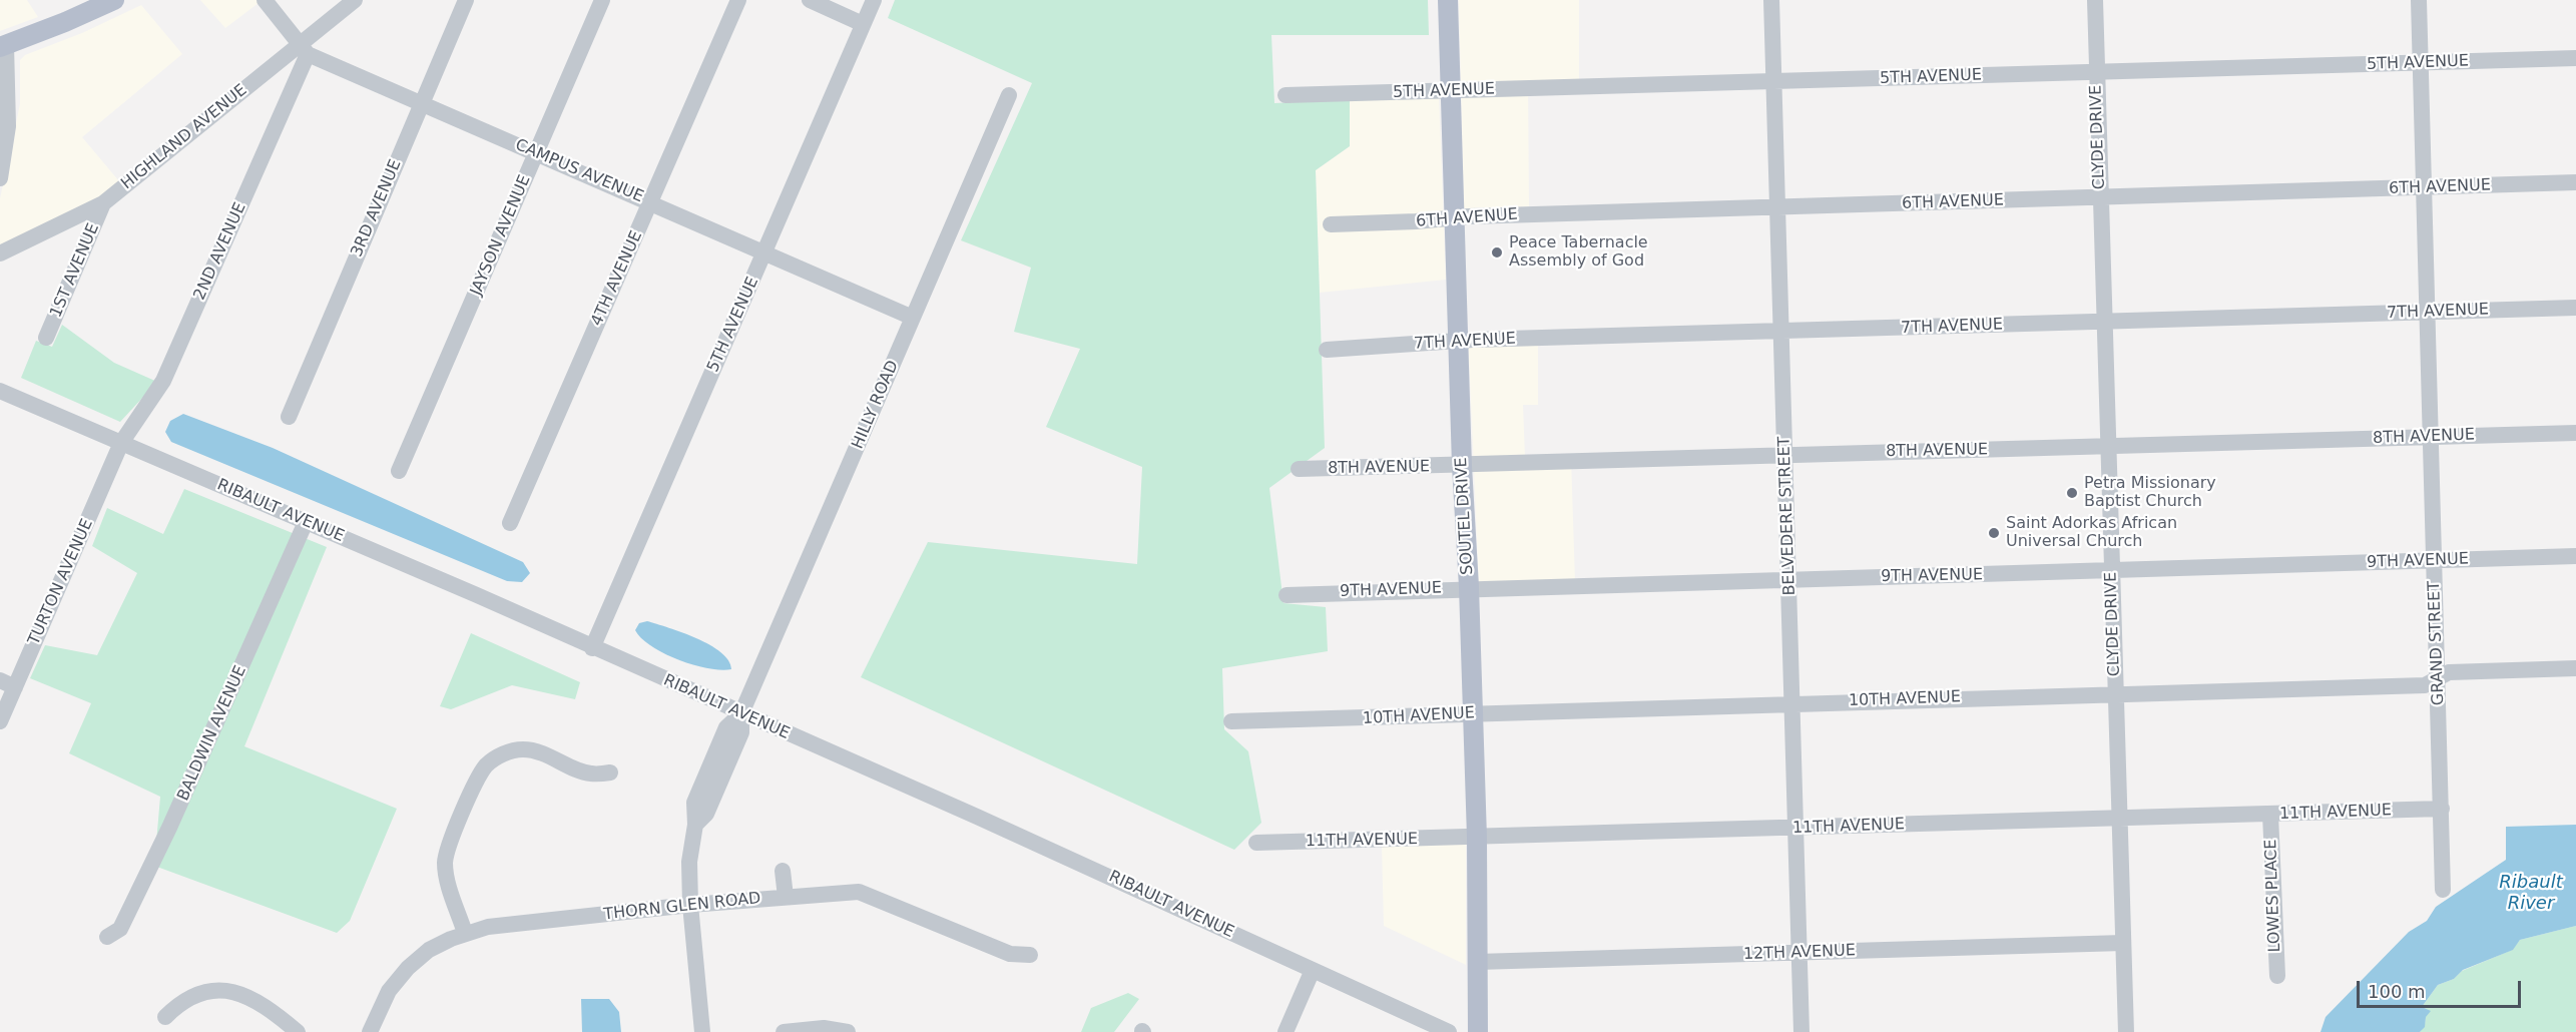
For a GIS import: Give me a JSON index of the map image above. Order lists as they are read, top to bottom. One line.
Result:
{"streets":{"main road":["SOUTEL DRIVE"],"street":["5TH AVENUE","HIGHLAND AVENUE","CLYDE DRIVE","CAMPUS AVENUE","6TH AVENUE","3RD AVENUE","JAYSON AVENUE","2ND AVENUE","1ST AVENUE","4TH AVENUE","7TH AVENUE","HILLY ROAD","8TH AVENUE","RIBAULT AVENUE","BELVEDERE STREET","9TH AVENUE","TURTON AVENUE","GRAND STREET","10TH AVENUE","BALDWIN AVENUE","11TH AVENUE","LOWES PLACE","THORN GLEN ROAD","12TH AVENUE"]},"crossings":[["5TH AVENUE","CLYDE DRIVE"],["5TH AVENUE","CAMPUS AVENUE"],["5TH AVENUE","RIBAULT AVENUE"],["5TH AVENUE","SOUTEL DRIVE"],["5TH AVENUE","BELVEDERE STREET"],["5TH AVENUE","GRAND STREET"],["HIGHLAND AVENUE","CAMPUS AVENUE"],["HIGHLAND AVENUE","2ND AVENUE"],["HIGHLAND AVENUE","1ST AVENUE"],["CLYDE DRIVE","6TH AVENUE"],["CLYDE DRIVE","7TH AVENUE"],["CLYDE DRIVE","8TH AVENUE"],["CLYDE DRIVE","9TH AVENUE"],["CLYDE DRIVE","10TH AVENUE"],["CLYDE DRIVE","11TH AVENUE"],["CLYDE DRIVE","12TH AVENUE"],["CAMPUS AVENUE","3RD AVENUE"],["CAMPUS AVENUE","JAYSON AVENUE"],["CAMPUS AVENUE","2ND AVENUE"],["CAMPUS AVENUE","4TH AVENUE"],["CAMPUS AVENUE","HILLY ROAD"],["6TH AVENUE","SOUTEL DRIVE"],["6TH AVENUE","BELVEDERE STREET"],["6TH AVENUE","GRAND STREET"],["2ND AVENUE","RIBAULT AVENUE"],["2ND AVENUE","TURTON AVENUE"],["7TH AVENUE","SOUTEL DRIVE"],["7TH AVENUE","BELVEDERE STREET"],["7TH AVENUE","GRAND STREET"],["HILLY ROAD","RIBAULT AVENUE"],["HILLY ROAD","THORN GLEN ROAD"],["8TH AVENUE","SOUTEL DRIVE"],["8TH AVENUE","BELVEDERE STREET"],["8TH AVENUE","GRAND STREET"],["RIBAULT AVENUE","TURTON AVENUE"],["RIBAULT AVENUE","BALDWIN AVENUE"],["SOUTEL DRIVE","9TH AVENUE"],["SOUTEL DRIVE","10TH AVENUE"],["SOUTEL DRIVE","11TH AVENUE"],["SOUTEL DRIVE","12TH AVENUE"],["BELVEDERE STREET","9TH AVENUE"],["BELVEDERE STREET","10TH AVENUE"],["BELVEDERE STREET","11TH AVENUE"],["BELVEDERE STREET","12TH AVENUE"],["9TH AVENUE","GRAND STREET"],["GRAND STREET","10TH AVENUE"],["GRAND STREET","11TH AVENUE"],["11TH AVENUE","LOWES PLACE"]],"water":["Ribault River"],"places":["Peace Tabernacle Assembly of God","Petra Missionary Baptist Church","Saint Adorkas African Universal Church"],"scale_bar":"100 m"}
